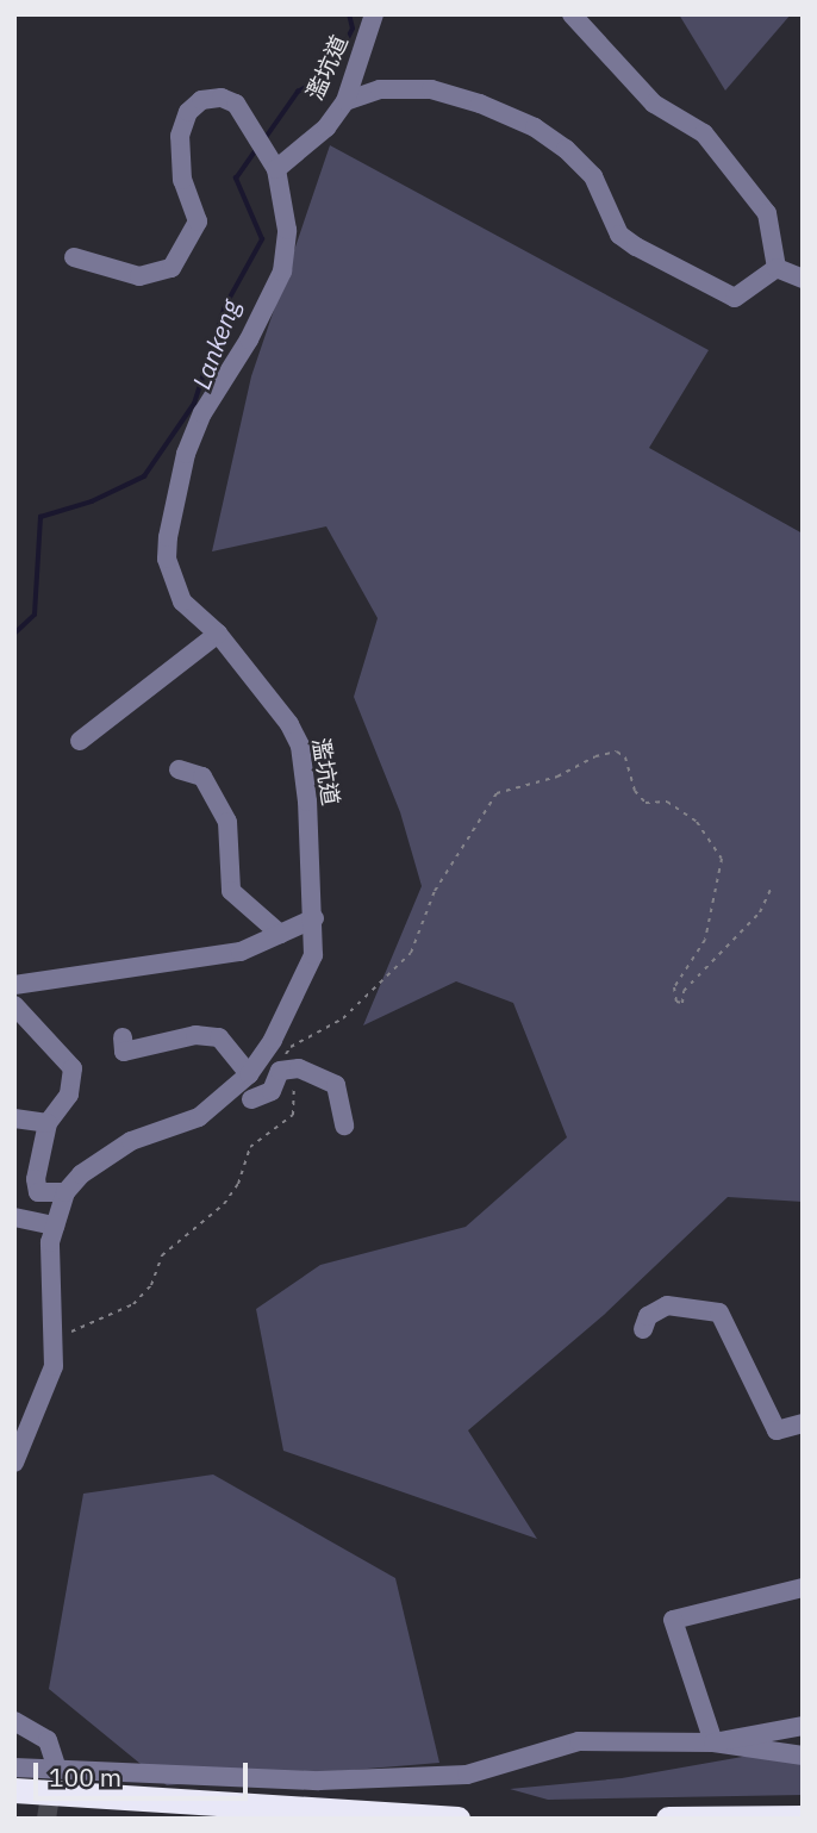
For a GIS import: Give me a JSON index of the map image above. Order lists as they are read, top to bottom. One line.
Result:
{"streets":{"street":["濫坑道"]},"water":["Lankeng"],"scale_bar":"100 m"}
